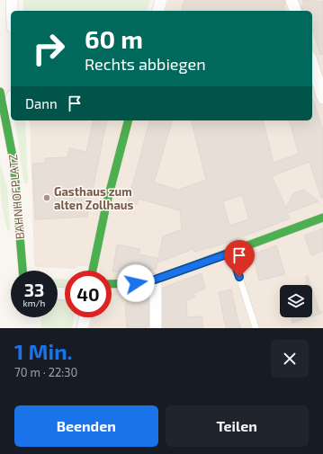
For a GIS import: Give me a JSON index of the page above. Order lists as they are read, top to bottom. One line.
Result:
{"streets":{"street":["BAHNHOFPLATZ"]},"places":["Gasthaus zum alten Zollhaus"],"page":{"turn":["60 m","Rechts abbiegen"],"then":"Dann","speed":"33 km/h","limit":"40","heading":["1 Min.","70 m · 22:30"],"buttons":["Beenden","Teilen"]}}
